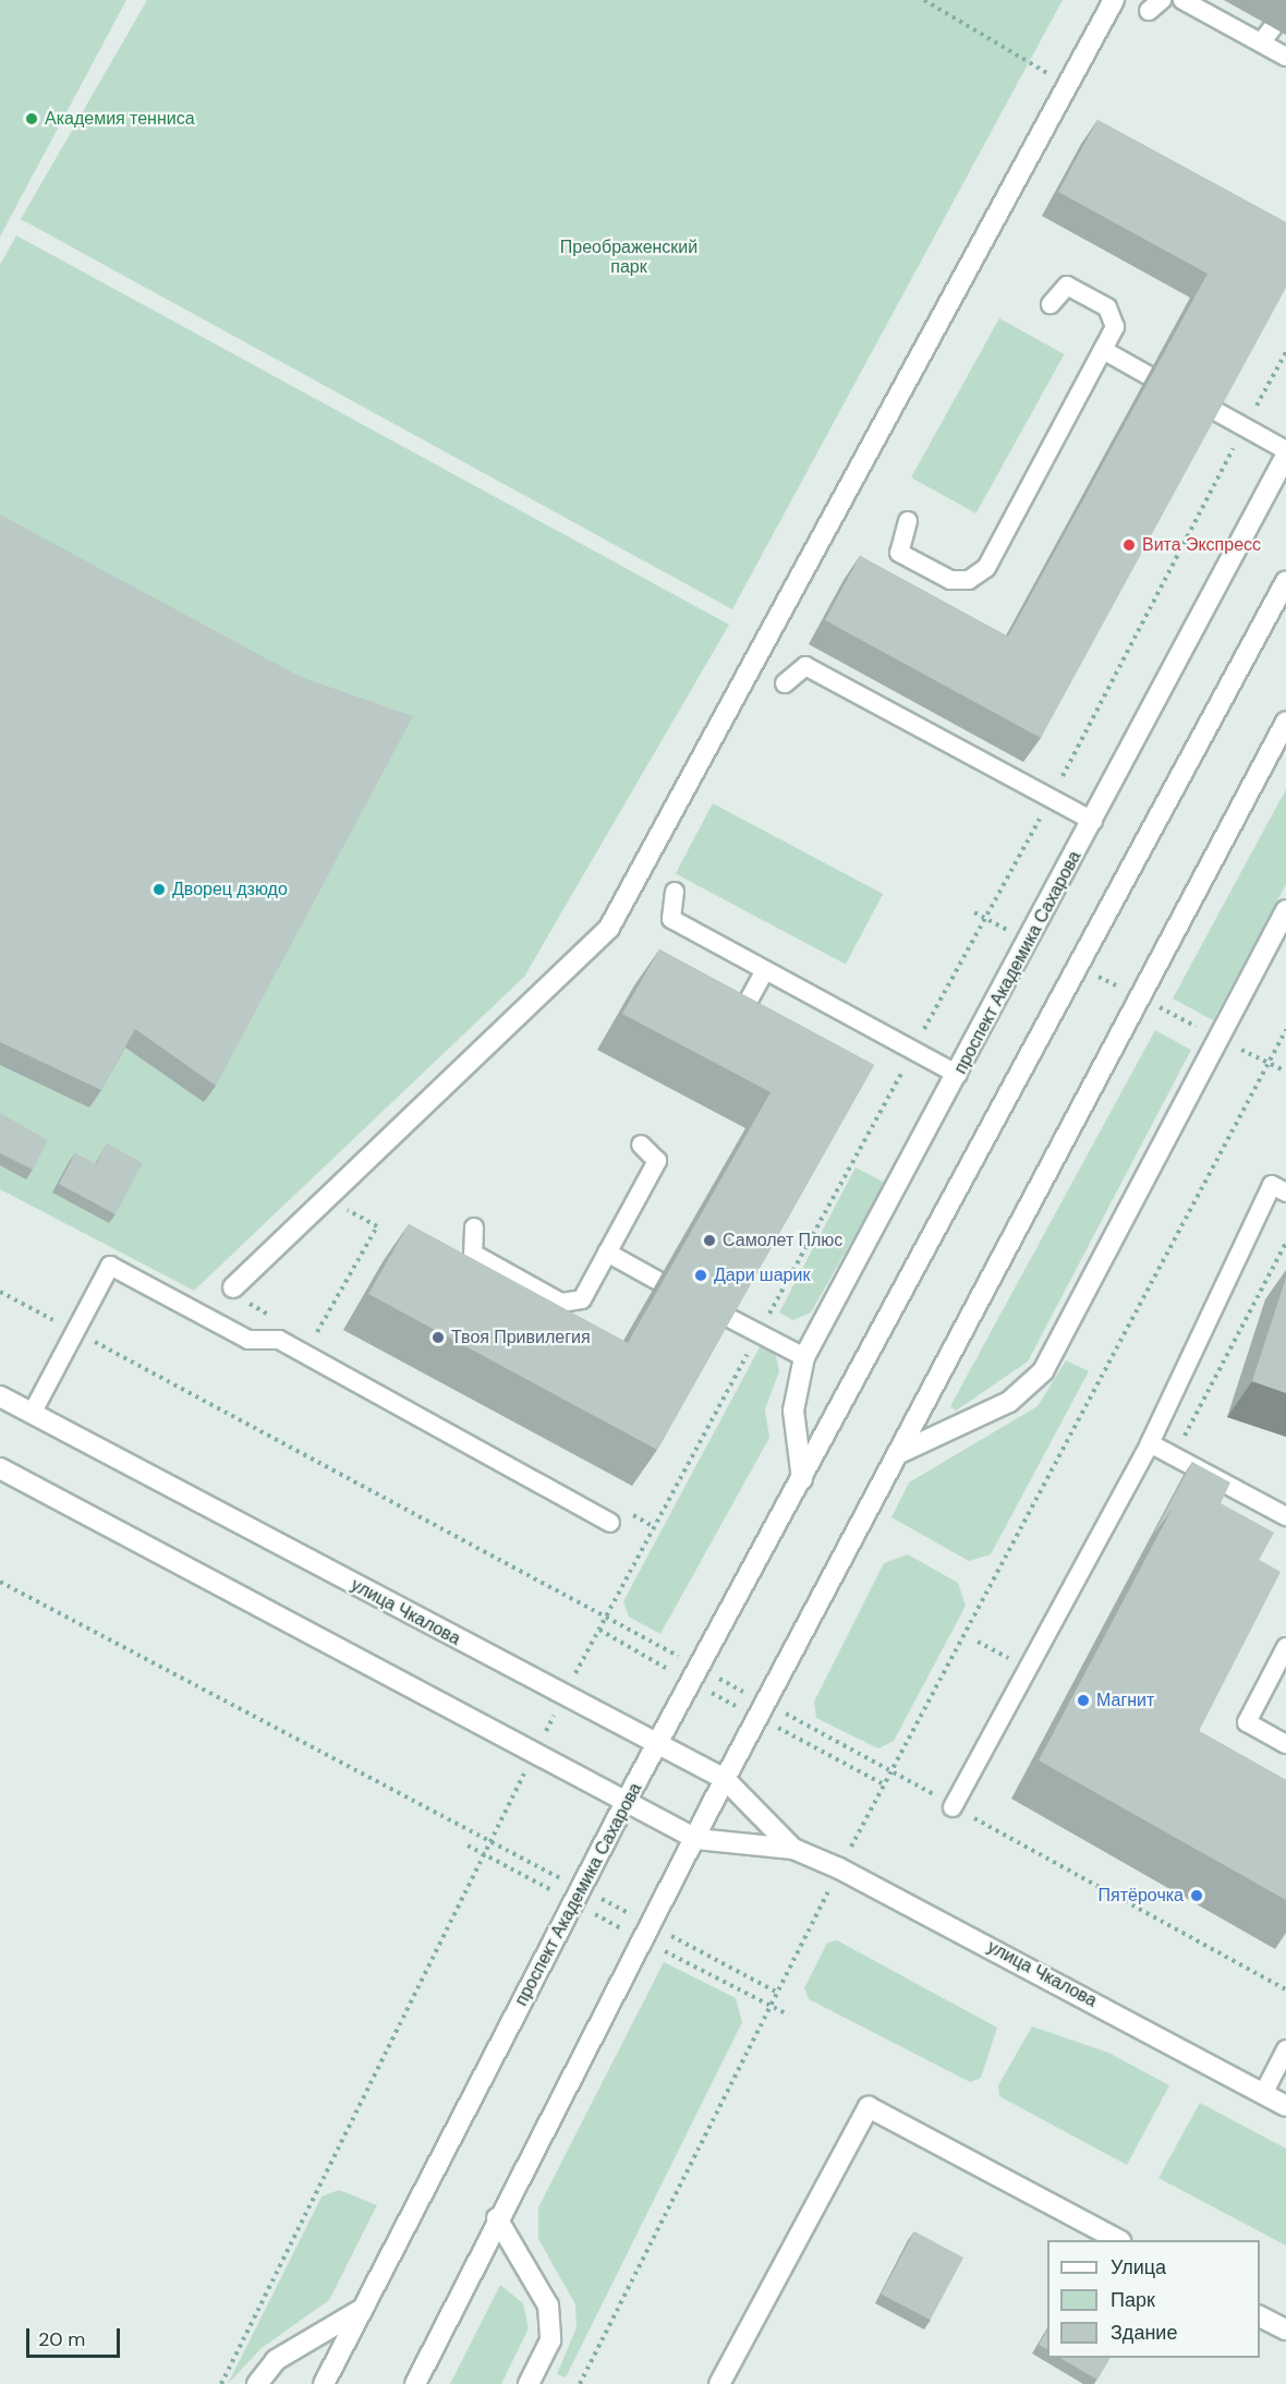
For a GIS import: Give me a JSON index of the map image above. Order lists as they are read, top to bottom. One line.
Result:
{"streets":{"street":["проспект Академика Сахарова","улица Чкалова"]},"crossings":[["проспект Академика Сахарова","улица Чкалова"]],"parks":["Преображенский парк"],"places":["Академия тенниса","Вита Экспресс","Дворец дзюдо","Самолет Плюс","Дари шарик","Твоя Привилегия","Магнит","Пятёрочка"],"legend":["Улица","Парк","Здание"],"scale_bar":"20 m"}
